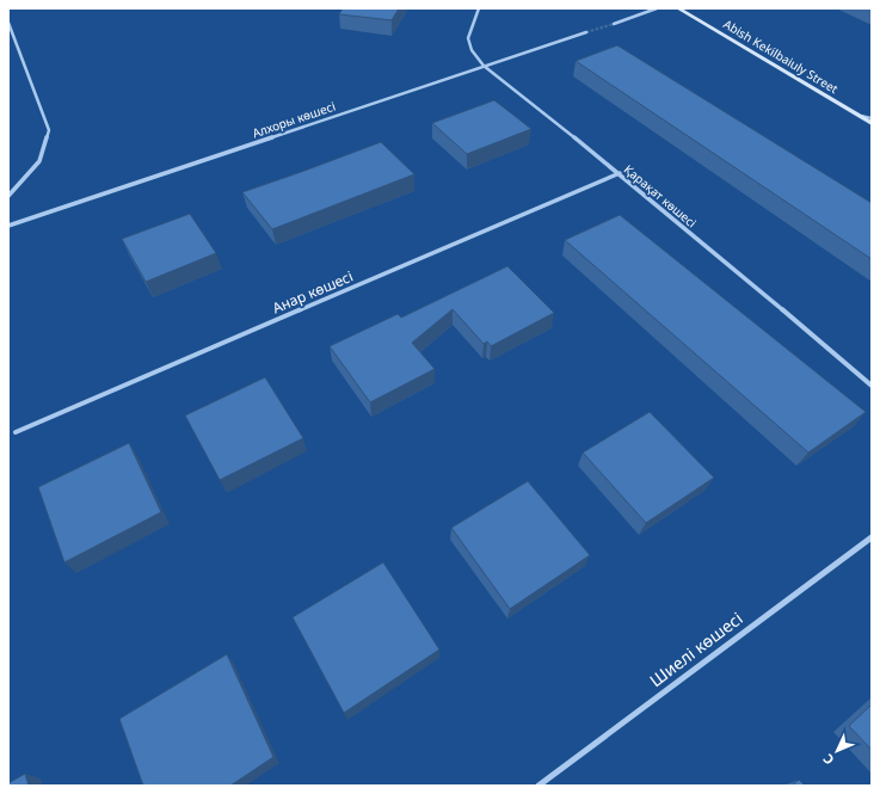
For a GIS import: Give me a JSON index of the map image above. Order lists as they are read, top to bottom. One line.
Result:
{"streets":{"street":["Abish Kekilbaiuly Street","Алхоры көшесі","Қарақат көшесі","Анар көшесі","Шиелі көшесі"]},"crossings":[["Алхоры көшесі","Қарақат көшесі"],["Қарақат көшесі","Анар көшесі"]],"north":"bottom left"}
